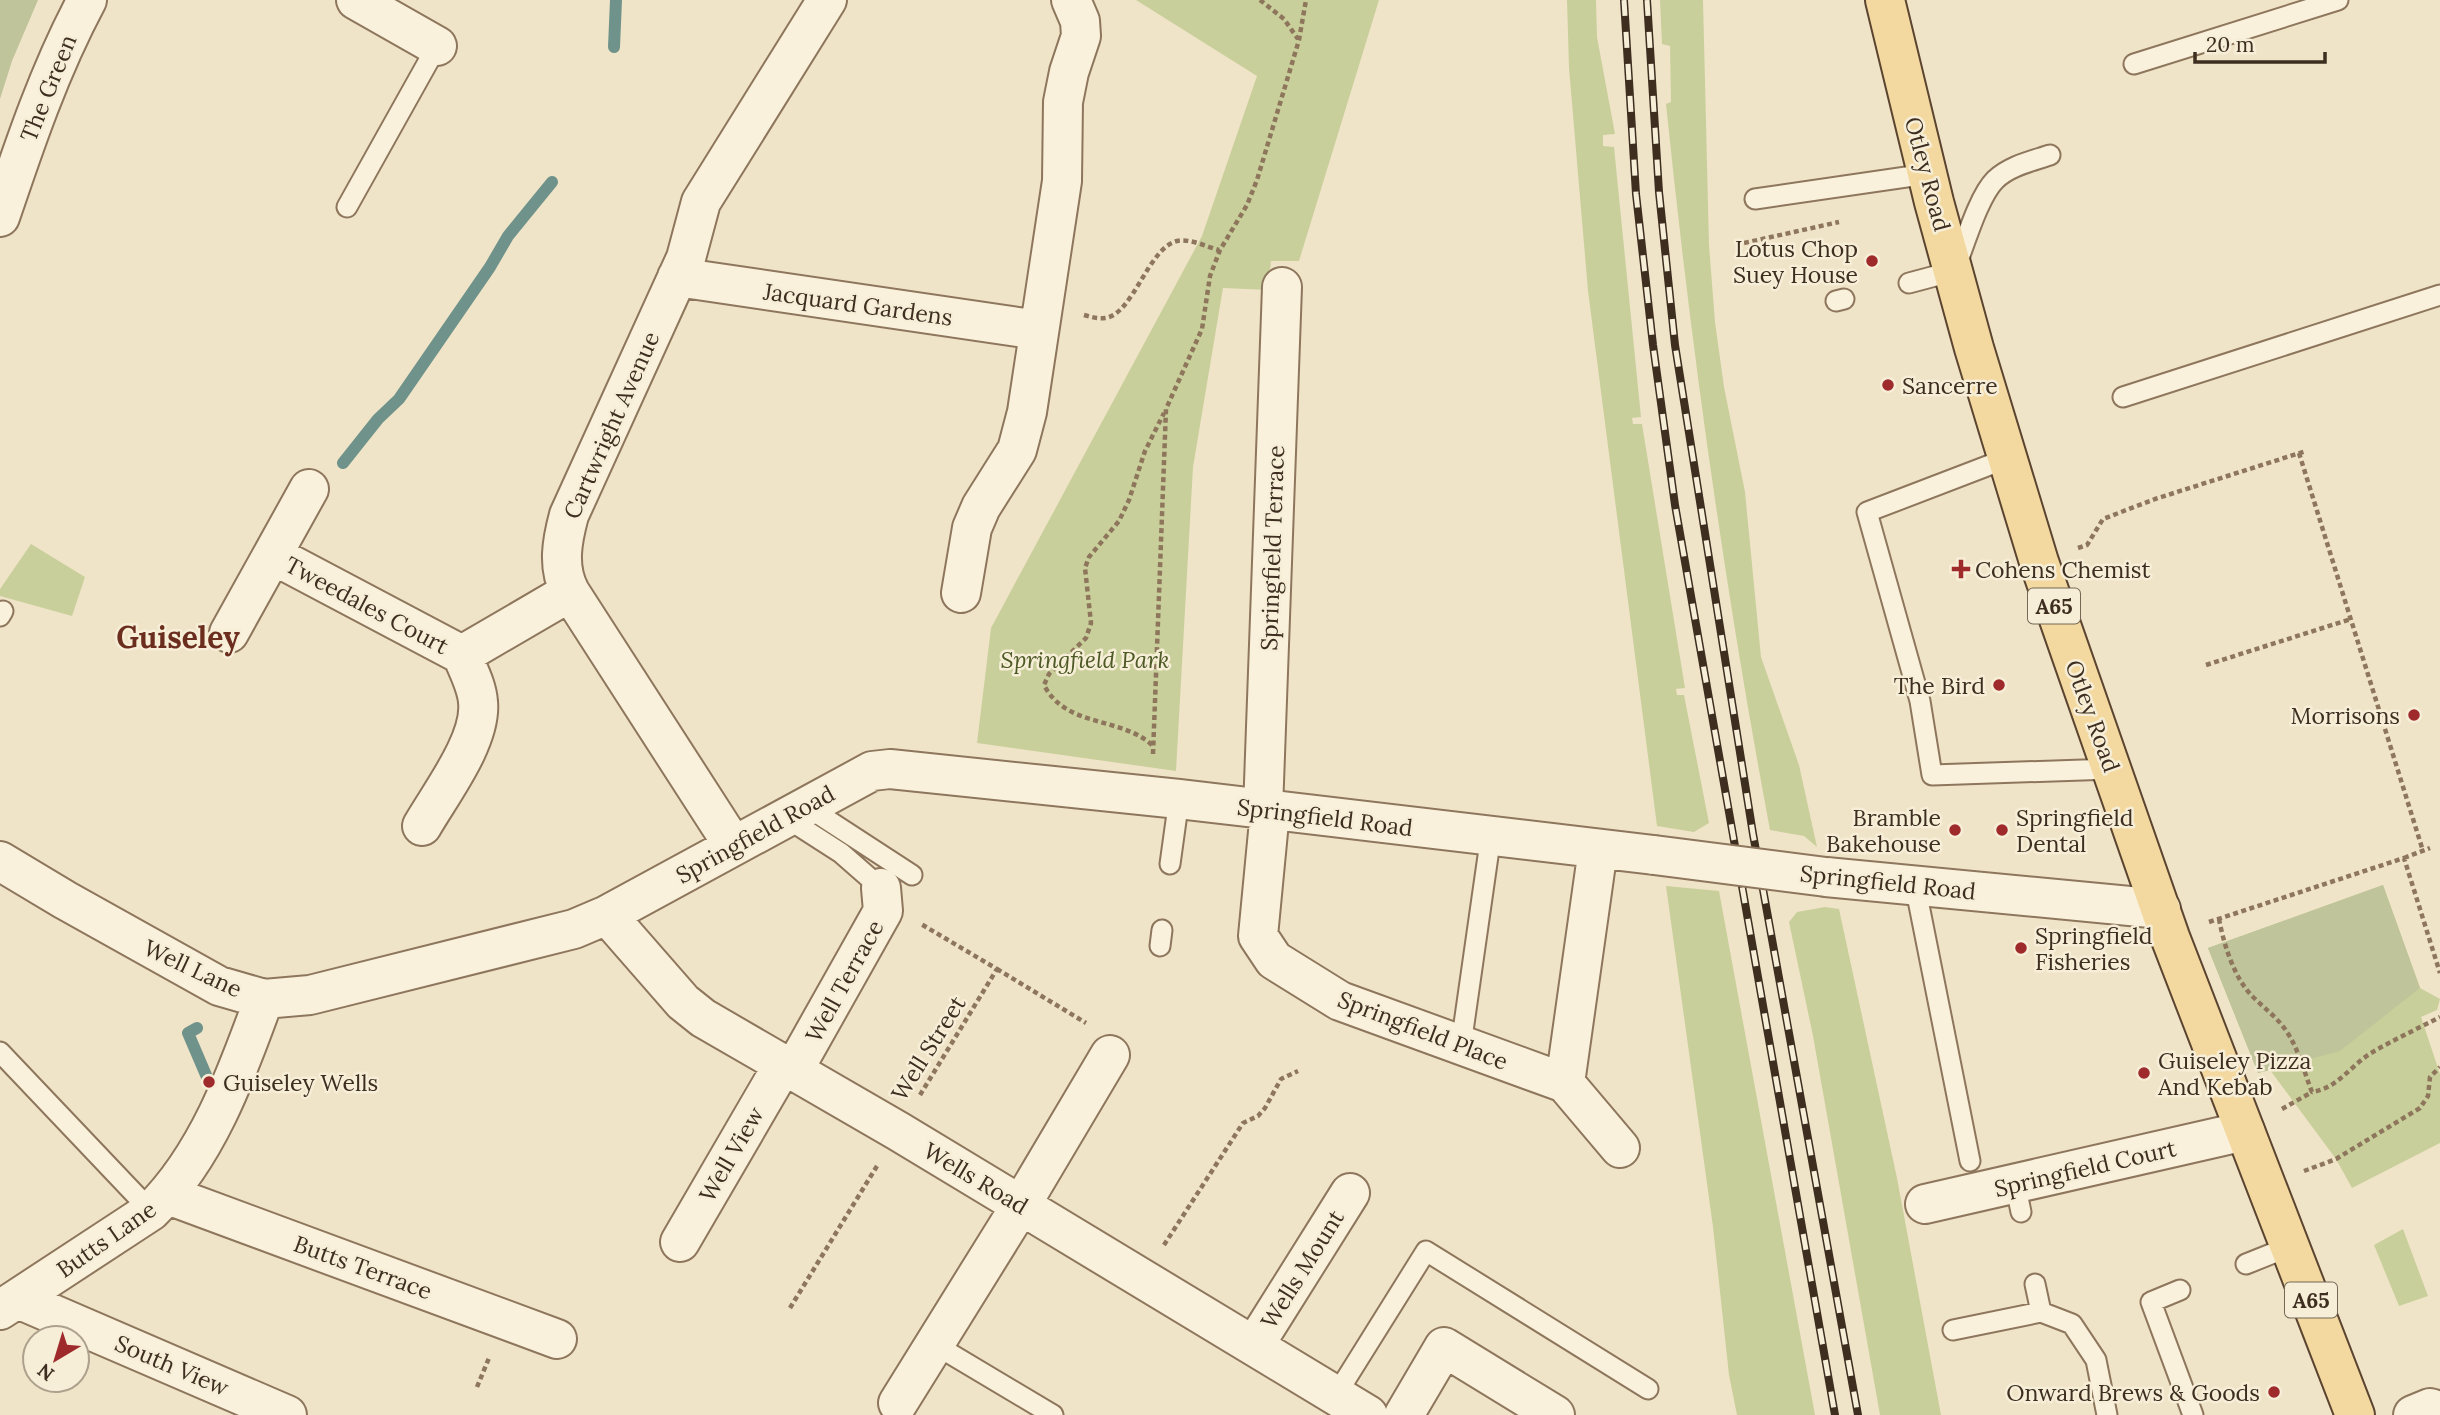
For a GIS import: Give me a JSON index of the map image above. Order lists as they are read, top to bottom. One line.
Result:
{"streets":{"main road":["Otley Road","A65"],"street":["The Green","Jacquard Gardens","Cartwright Avenue","Springfield Terrace","Tweedales Court","Springfield Road","Well Lane","Well Terrace","Springfield Place","Well View","Springfield Court","Wells Road","Butts Lane","Butts Terrace","Wells Mount","South View"],"path":["Well Street"]},"crossings":[["Otley Road","Springfield Road"],["Otley Road","Springfield Court"],["Jacquard Gardens","Cartwright Avenue"],["Cartwright Avenue","Tweedales Court"],["Cartwright Avenue","Springfield Road"],["Springfield Terrace","Springfield Road"],["Springfield Terrace","Springfield Place"],["Springfield Road","Well Lane"],["Springfield Road","Springfield Place"],["Springfield Road","Wells Road"],["Well Lane","Butts Lane"],["Well Terrace","Well View"],["Well Terrace","Wells Road"],["Well Street","Wells Road"],["Well View","Wells Road"],["Wells Road","Wells Mount"],["Butts Lane","Butts Terrace"],["Butts Lane","South View"]],"districts":["Guiseley"],"parks":["Springfield Park"],"places":{"other":["Lotus Chop Suey House","Sancerre","The Bird","Morrisons","Bramble Bakehouse","Springfield Dental","Springfield Fisheries","Guiseley Pizza And Kebab","Guiseley Wells","Onward Brews & Goods"],"health":["Cohens Chemist"]},"scale_bar":"20 m","north":"bottom left"}
